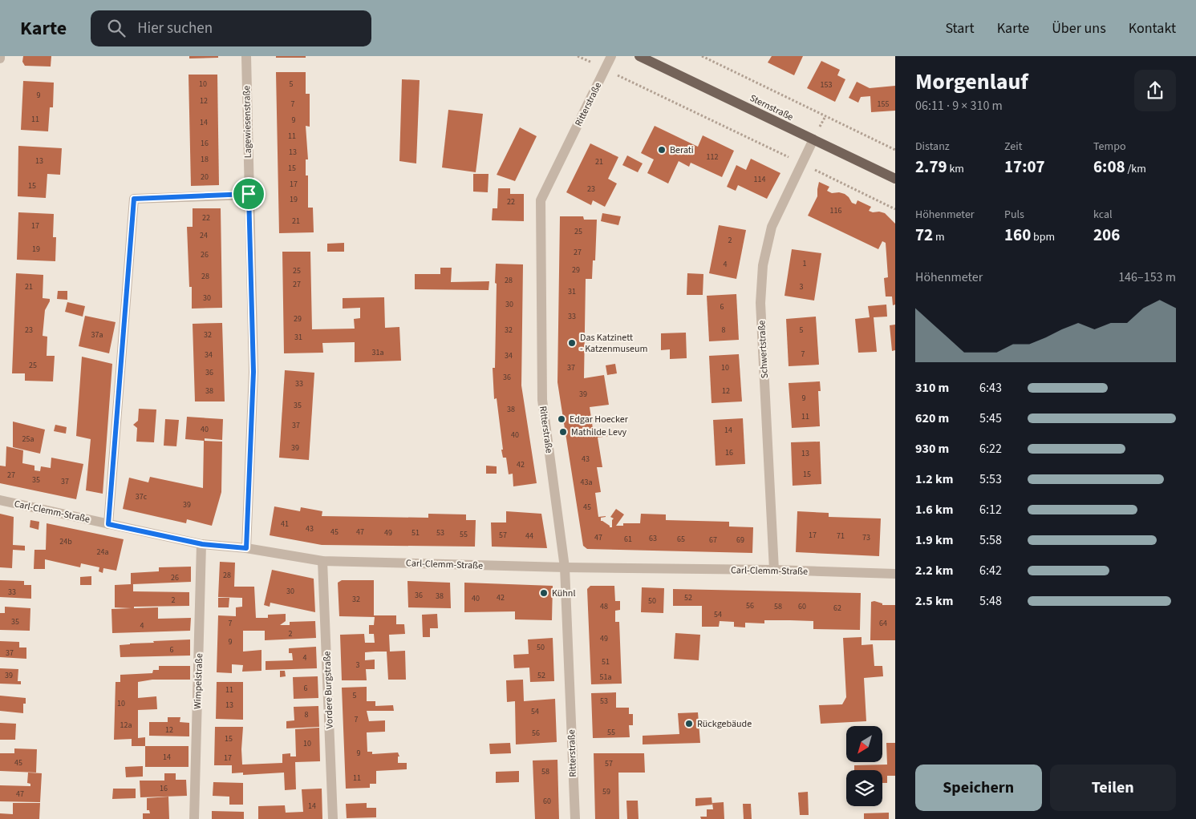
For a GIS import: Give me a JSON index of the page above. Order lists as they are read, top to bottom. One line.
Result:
{"streets":{"main road":["Sternstraße"],"street":["Ritterstraße","Lagewiesenstraße","Schwertstraße","Carl-Clemm-Straße","Wimpelstraße","Vordere Burgstraße"]},"crossings":[["Ritterstraße","Carl-Clemm-Straße"],["Sternstraße","Schwertstraße"],["Lagewiesenstraße","Carl-Clemm-Straße"],["Schwertstraße","Carl-Clemm-Straße"],["Carl-Clemm-Straße","Wimpelstraße"],["Carl-Clemm-Straße","Vordere Burgstraße"]],"places":["Berati","Das Katzinett - Katzenmuseum","Edgar Hoecker","Mathilde Levy","Kühnl","Rückgebäude"],"house_numbers":["10","5","153","9","12","7","155","11","9","14","11","16","13","112","18","13","21","15","20","114","17","15","23","19","22","116","22","21","17","25","24","2","19","27","26","1","4","29","25","28","28","27","21","3","31","30","30","6","33","29","23","32","8","5","37a","32","31","31a","7","34","34","25","37","10","36","36","33","38","12","39","9","35","38","11","37","40","14","40","25a","39","16","13","43","42","15","27","35","37","43a","37c","39","45","41","43","45","47","49","51","53","55","57","17","44","71","47","73","63","61","65","67","69","24b","24a","28","26","30","33","36","38","42","52","40","32","2","50","56","48","58","60","62","54","35","7","64","4","2","49","9","50","6","37","4","51","3","39","52","51a","6","11","5","53","10","13","54","8","7","12a","12","55","56","15","10","9","14","17","45","57","58","11","16","59","47","60","14"],"north":"bottom left","page":{"header":"Karte","search":"Hier suchen","nav":["Start","Karte","Über uns","Kontakt"],"heading":["Morgenlauf","06:11 · 9 × 310 m"],"stats":[["Distanz","2.79 km"],["Zeit","17:07"],["Tempo","6:08 /km"],["Höhenmeter","72 m"],["Puls","160 bpm"],["kcal","206"]],"chart":["Höhenmeter","146–153 m"],"list":[{"name":"310 m","note":"6:43"},{"name":"620 m","note":"5:45"},{"name":"930 m","note":"6:22"},{"name":"1.2 km","note":"5:53"},{"name":"1.6 km","note":"6:12"},{"name":"1.9 km","note":"5:58"},{"name":"2.2 km","note":"6:42"},{"name":"2.5 km","note":"5:48"}],"buttons":["Speichern","Teilen"]}}
